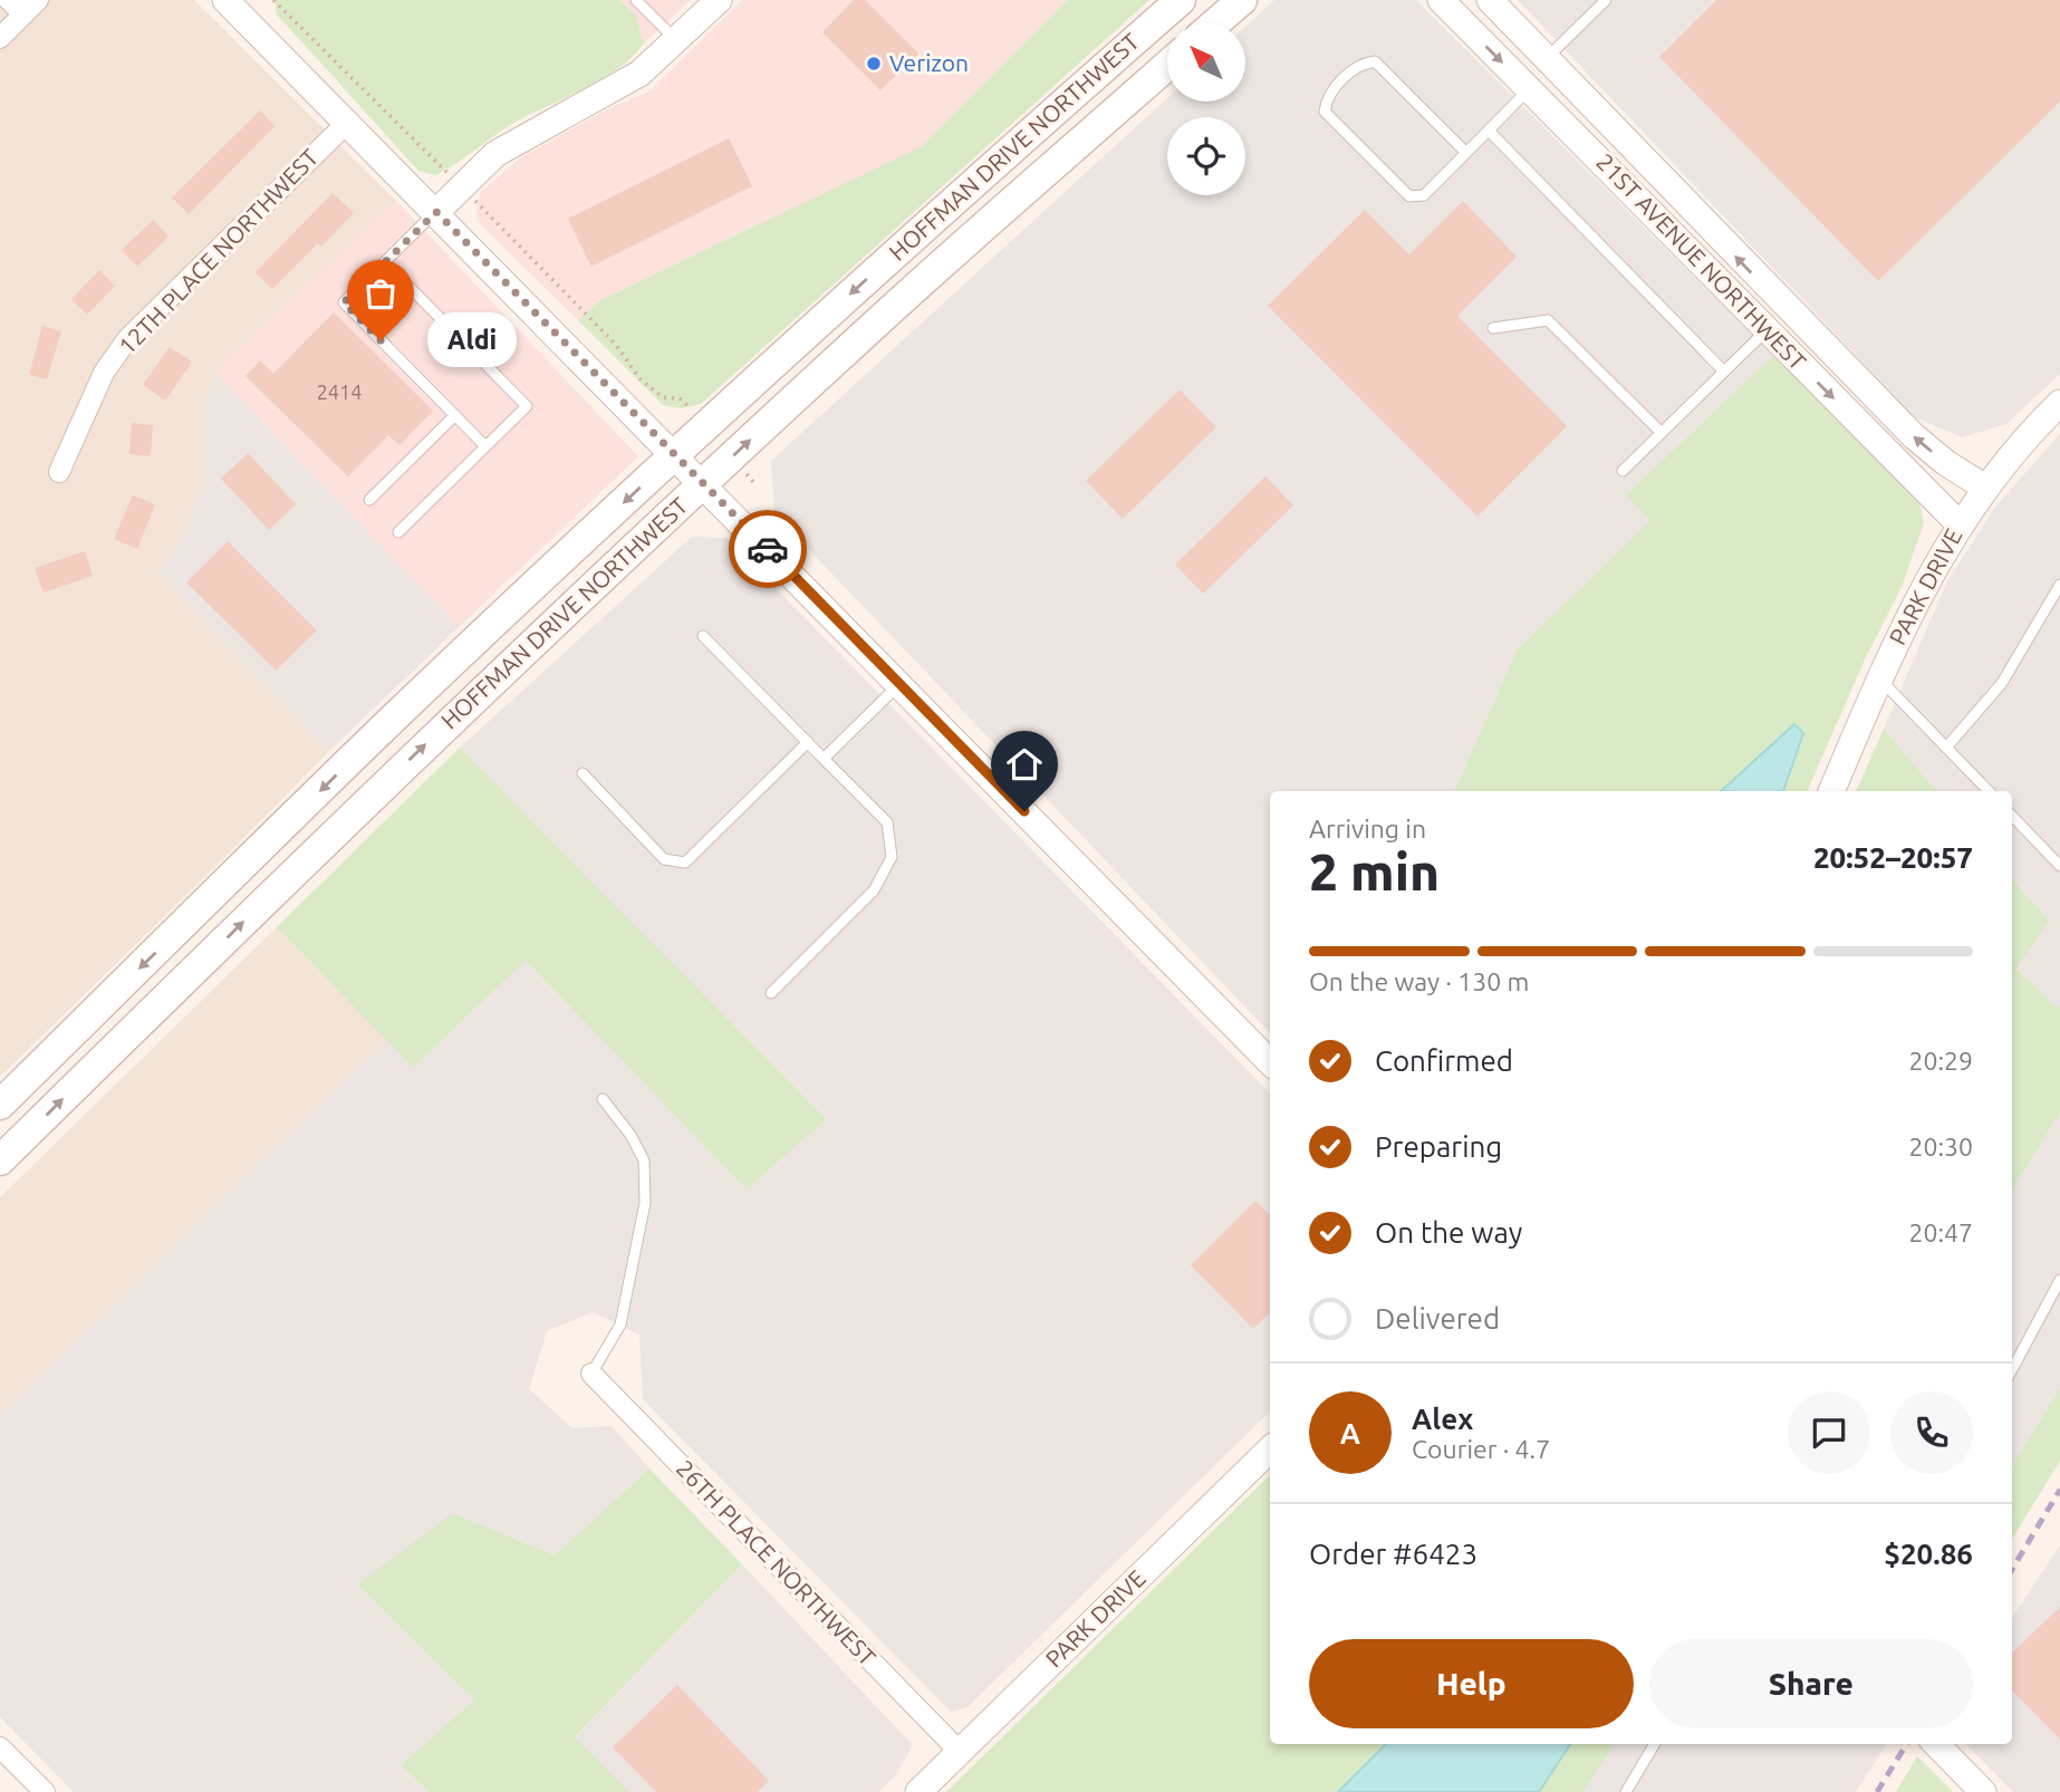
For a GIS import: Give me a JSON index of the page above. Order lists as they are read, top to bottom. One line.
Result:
{"streets":{"main road":["HOFFMAN DRIVE NORTHWEST"],"street":["12TH PLACE NORTHWEST","21ST AVENUE NORTHWEST","PARK DRIVE","26TH PLACE NORTHWEST"]},"crossings":[["21ST AVENUE NORTHWEST","PARK DRIVE"],["PARK DRIVE","26TH PLACE NORTHWEST"]],"places":["Verizon","Aldi"],"house_numbers":["2414"],"north":"top left","page":{"bubble":"Aldi","heading":["2 min","Arriving in","20:52–20:57"],"panel":["Alex","Courier · 4.7","Order #6423","$20.86"],"bar":"On the way · 130 m","list":[["Confirmed","20:29"],["Preparing","20:30"],["On the way","20:47"],"Delivered"],"round":"A","buttons":["Help","Share"]}}
